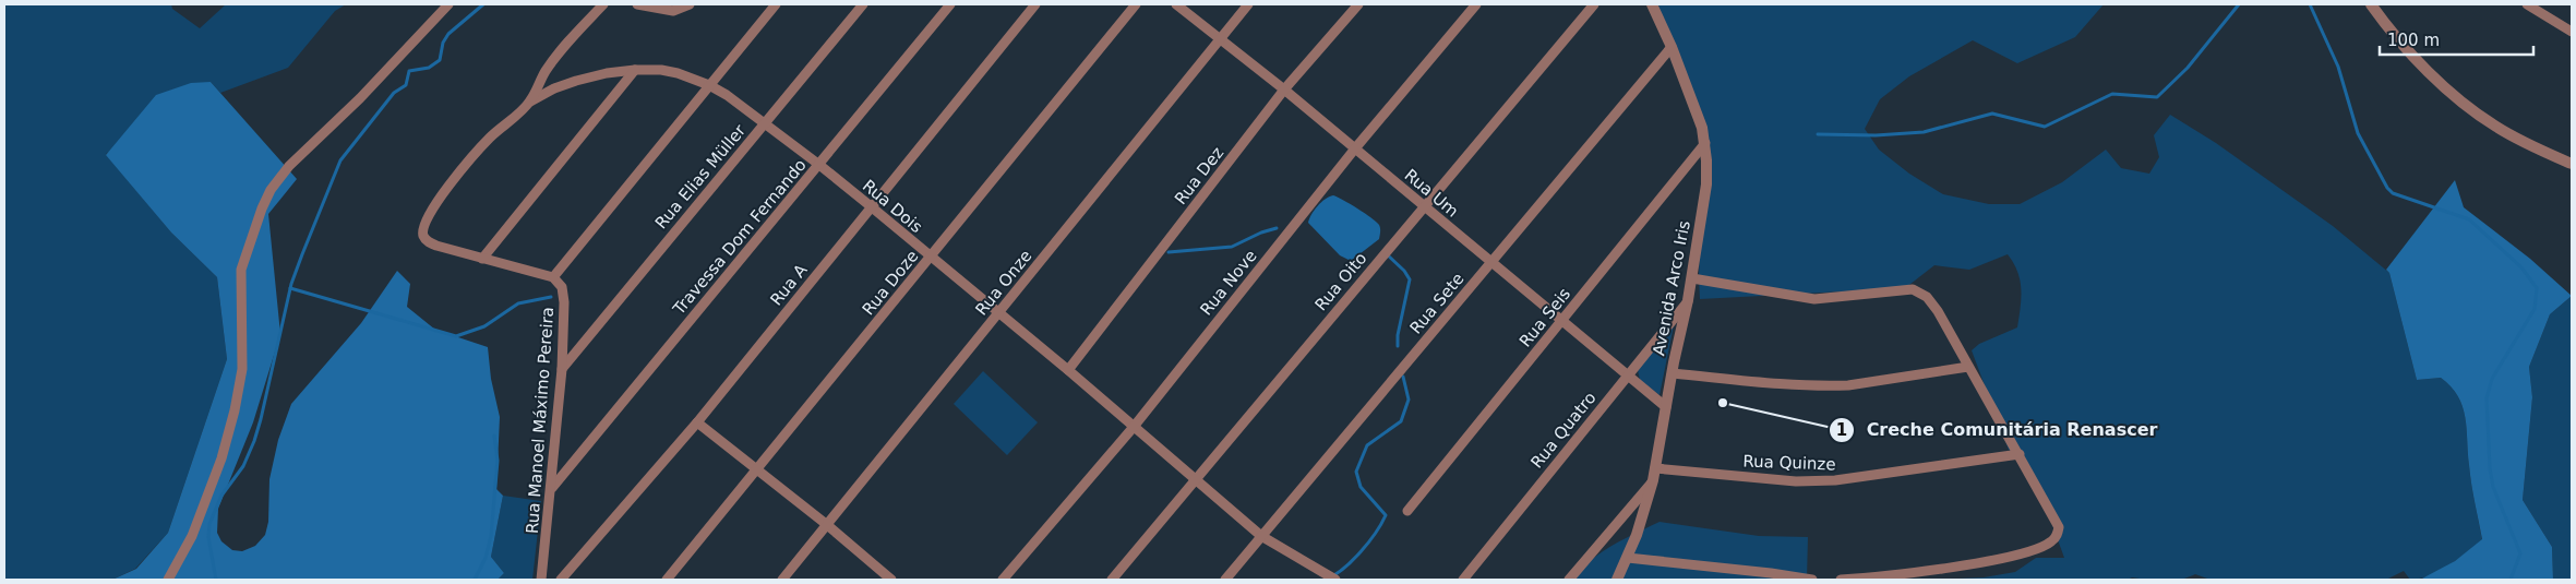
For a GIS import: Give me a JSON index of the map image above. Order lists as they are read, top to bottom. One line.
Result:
{"streets":{"street":["Rua Dez","Rua Elias Müller","Rua Um","Rua Dois","Travessa Dom Fernando","Rua Oito","Rua Doze","Rua Onze","Rua Nove","Rua A","Avenida Arco Iris","Rua Sete","Rua Seis","Rua Manoel Máximo Pereira","Rua Quatro","Rua Quinze"]},"crossings":[["Rua Dez","Rua Um"],["Rua Dez","Rua Dois"],["Rua Elias Müller","Rua Dois"],["Rua Elias Müller","Rua Manoel Máximo Pereira"],["Rua Um","Rua Oito"],["Rua Um","Rua Onze"],["Rua Um","Rua Nove"],["Rua Um","Avenida Arco Iris"],["Rua Um","Rua Sete"],["Rua Um","Rua Seis"],["Rua Um","Rua Quatro"],["Rua Dois","Travessa Dom Fernando"],["Rua Dois","Rua Oito"],["Rua Dois","Rua Doze"],["Rua Dois","Rua Onze"],["Rua Dois","Rua Nove"],["Rua Dois","Rua A"],["Rua Dois","Rua Sete"],["Travessa Dom Fernando","Rua Manoel Máximo Pereira"],["Avenida Arco Iris","Rua Sete"],["Avenida Arco Iris","Rua Seis"],["Avenida Arco Iris","Rua Quatro"],["Avenida Arco Iris","Rua Quinze"]],"places":["Creche Comunitária Renascer"],"scale_bar":"100 m"}
